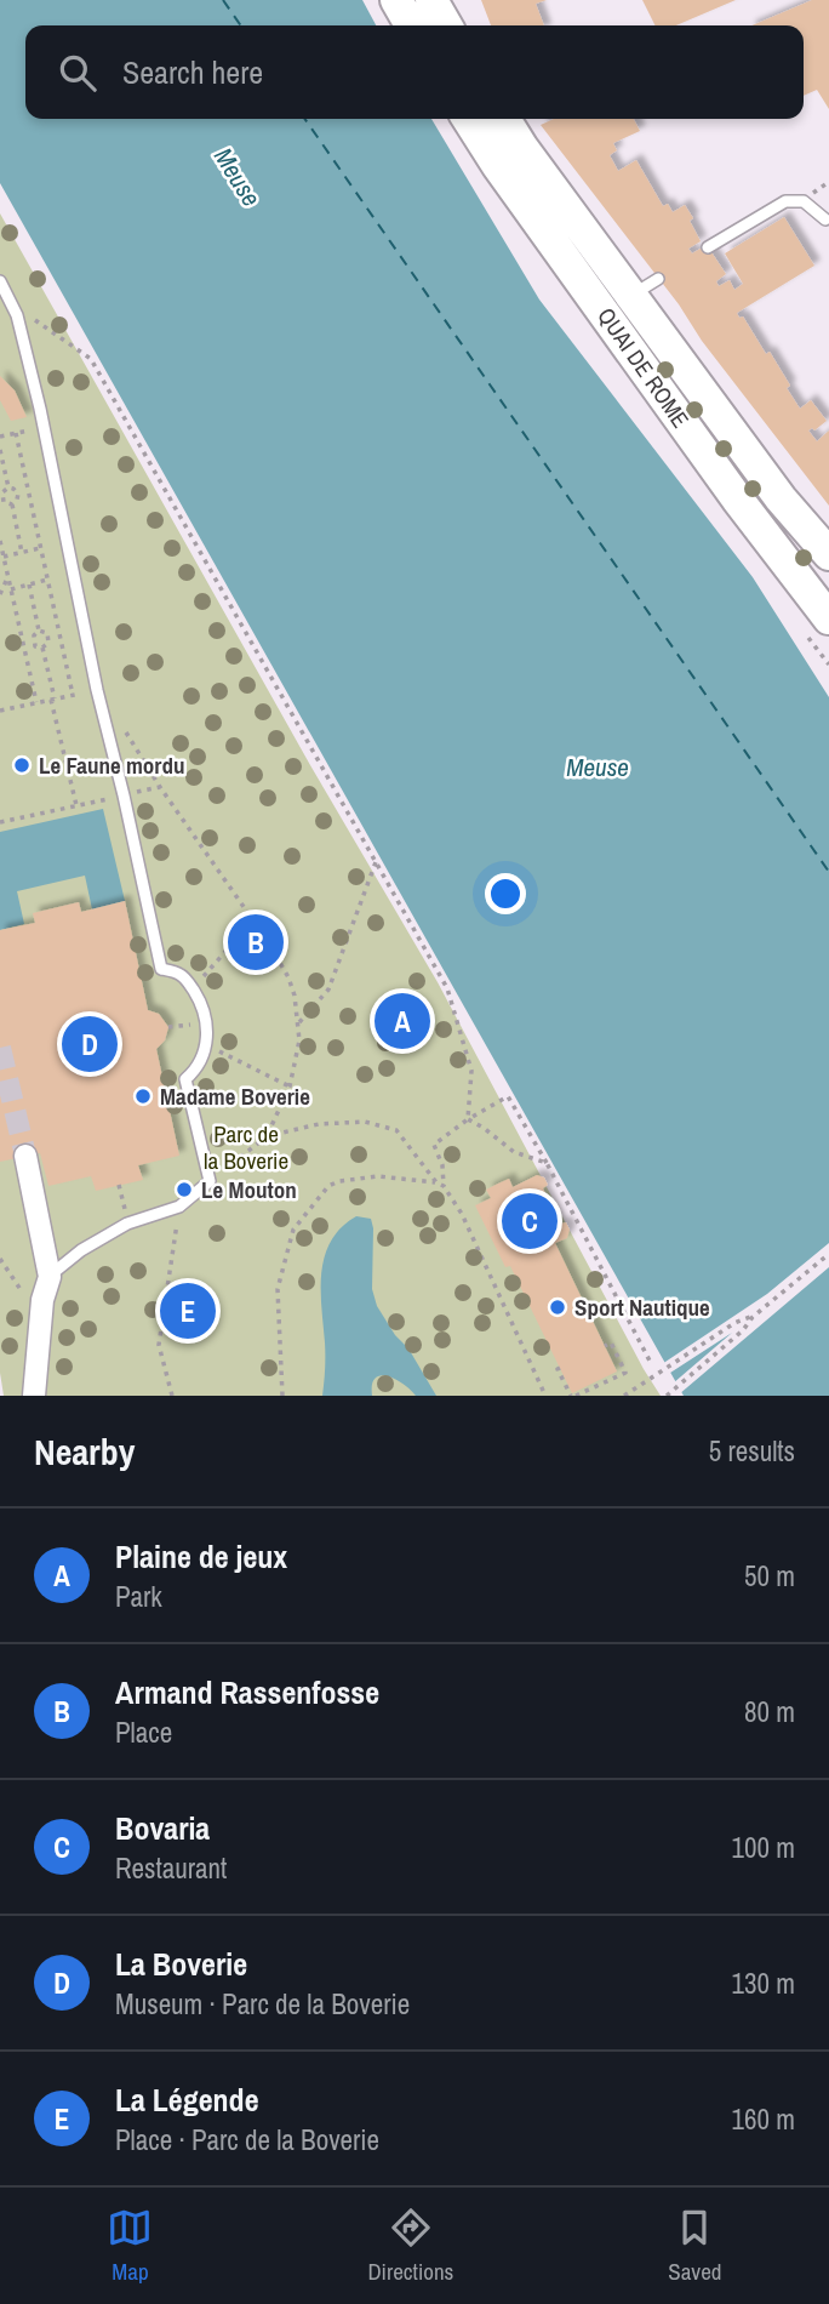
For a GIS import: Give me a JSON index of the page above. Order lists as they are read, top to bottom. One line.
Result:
{"streets":{"main road":["QUAI DE ROME"]},"water":["Meuse"],"parks":["Parc de la Boverie"],"places":["Le Faune mordu","Madame Boverie","Le Mouton","Sport Nautique"],"page":{"search":"Search here","pins":["B","A","D","C","E"],"heading":["Nearby","5 results"],"list":[{"mark":"A","name":"Plaine de jeux","note":"Park","value":"50 m"},{"mark":"B","name":"Armand Rassenfosse","note":"Place","value":"80 m"},{"mark":"C","name":"Bovaria","note":"Restaurant","value":"100 m"},{"mark":"D","name":"La Boverie","note":"Museum · Parc de la Boverie","value":"130 m"},{"mark":"E","name":"La Légende","note":"Place · Parc de la Boverie","value":"160 m"}],"nav":["Map","Directions","Saved"]}}
